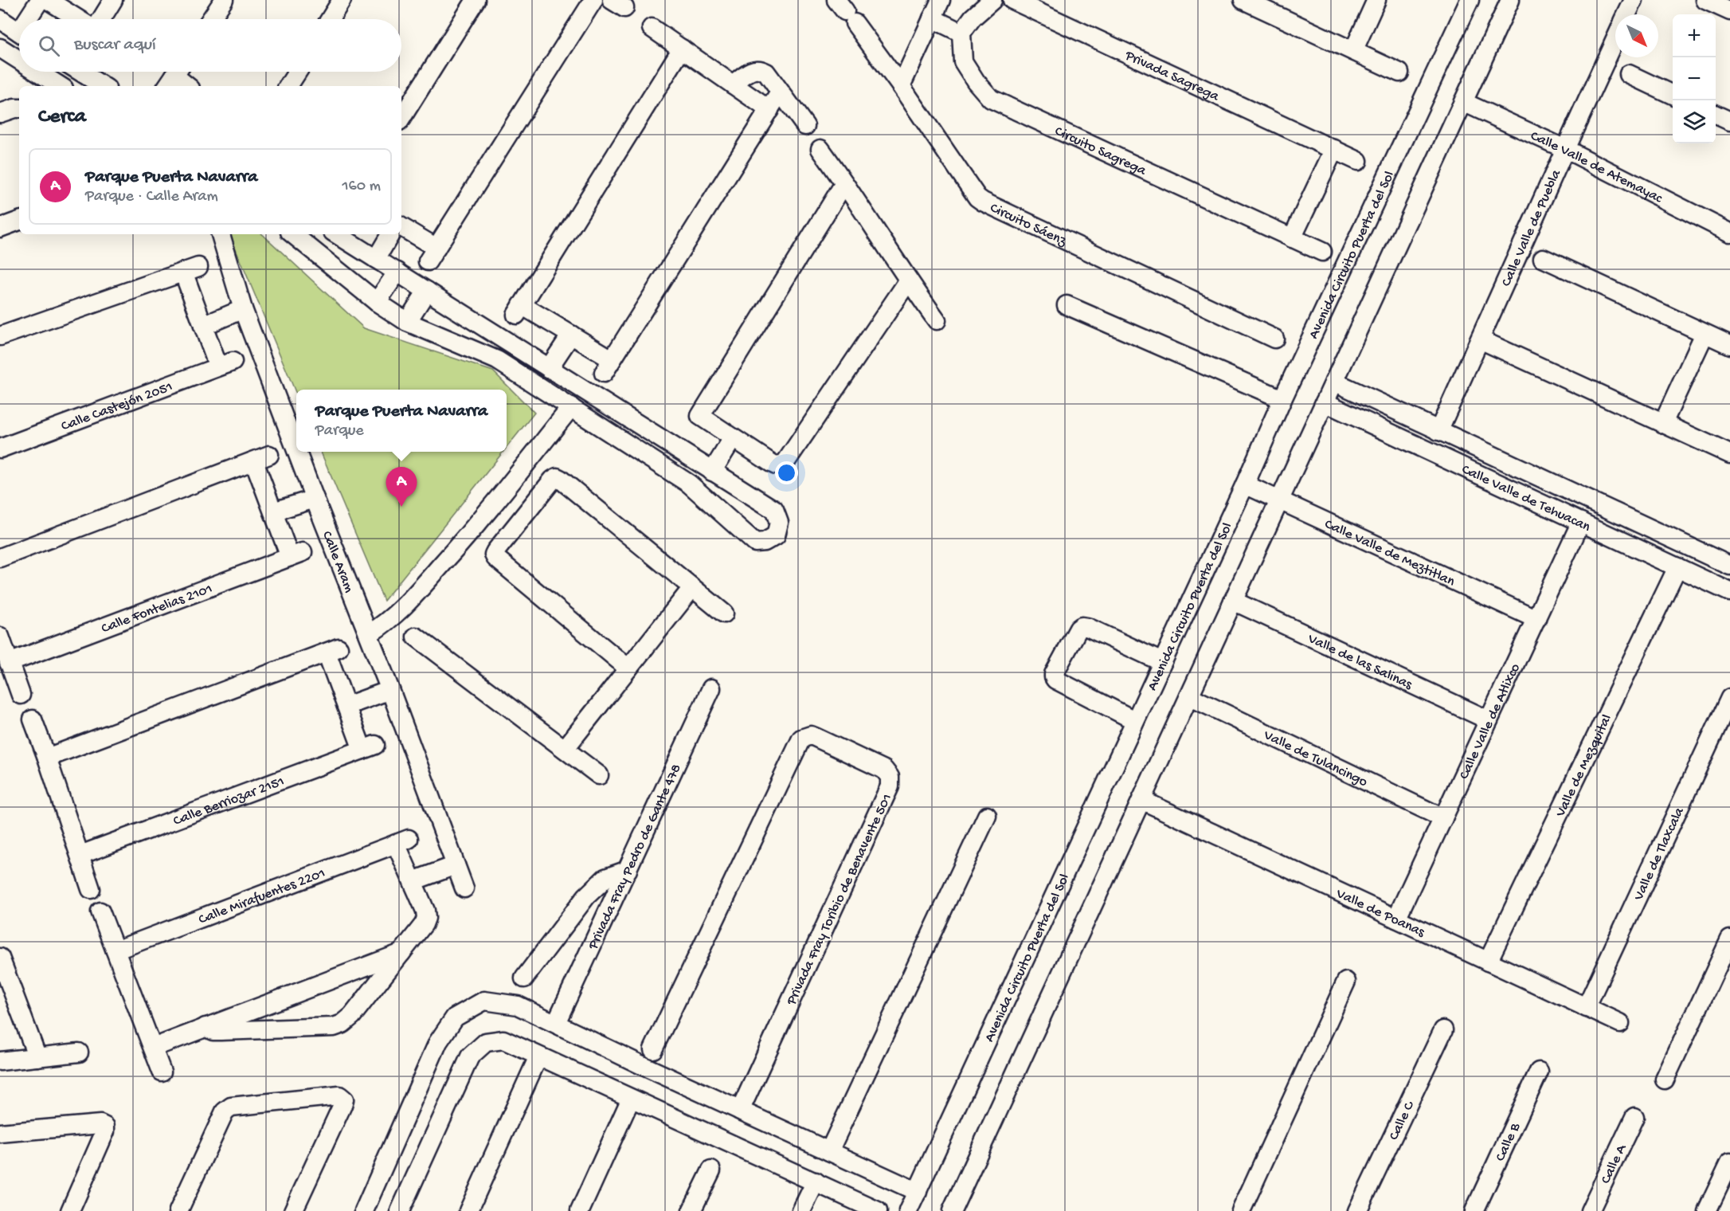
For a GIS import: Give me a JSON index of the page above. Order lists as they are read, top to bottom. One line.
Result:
{"streets":{"street":["Privada Sagrega","Circuito Sagrega","Calle Valle de Atemayac","Circuito Sáenz","Calle Valle de Puebla","Avenida Circuito Puerta del Sol","Calle Castejón 2051","Calle Valle de Tehuacan","Calle Valle de Meztitlan","Calle Aram","Calle Fontelias 2101","Valle de las Salinas","Calle Valle de Atlixco","Valle de Tulancingo","Valle de Mezquital","Calle Berriozar 2151","Valle de Tlaxcala","Privada Fray Pedro de Gante 478","Calle Mirafuentes 2201","Privada Fray Toribio de Benavente 501","Valle de Poanas","Calle C","Calle B","Calle A"]},"crossings":[["Calle Valle de Atemayac","Calle Valle de Puebla"],["Calle Valle de Puebla","Calle Valle de Tehuacan"],["Avenida Circuito Puerta del Sol","Calle Valle de Meztitlan"],["Calle Valle de Tehuacan","Calle Valle de Atlixco"],["Calle Valle de Tehuacan","Valle de Mezquital"],["Calle Valle de Meztitlan","Calle Valle de Atlixco"],["Valle de las Salinas","Calle Valle de Atlixco"],["Calle Valle de Atlixco","Valle de Tulancingo"],["Calle Valle de Atlixco","Valle de Poanas"],["Valle de Mezquital","Valle de Poanas"],["Valle de Tlaxcala","Valle de Poanas"]],"north":"bottom right","page":{"map_buttons":["+","−"],"search":"Buscar aquí","heading":"Cerca","list":[{"mark":"A","name":"Parque Puerta Navarra","note":"Parque · Calle Aram","value":"160 m"}],"popup":["Parque Puerta Navarra","Parque"],"pins":"A"}}
